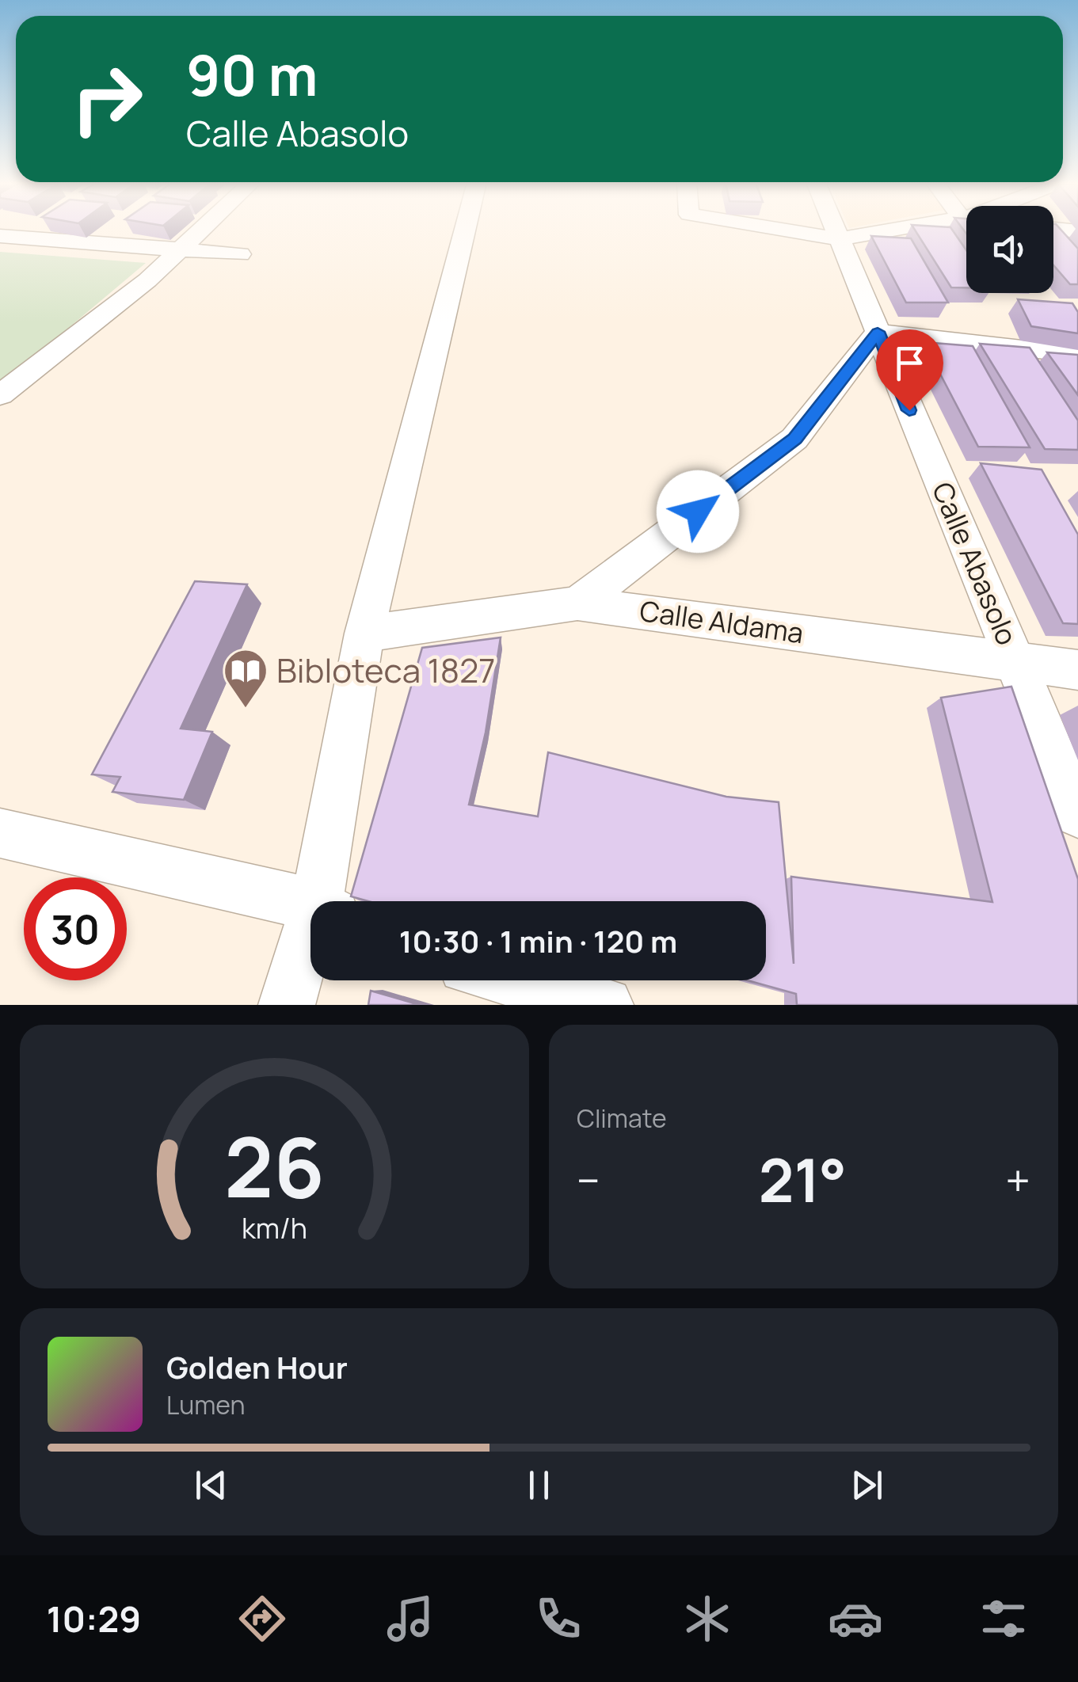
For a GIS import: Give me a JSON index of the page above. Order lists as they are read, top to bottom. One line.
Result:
{"streets":{"street":["Calle Abasolo","Calle Aldama"]},"crossings":[["Calle Abasolo","Calle Aldama"]],"places":{"library":["Bibloteca 1827"]},"page":{"turn":["90 m","Calle Abasolo"],"limit":"30","trip":"10:30 · 1 min · 120 m","tile":"Climate","heat":["−","21°","+"],"song":["Golden Hour","Lumen"],"tabs":"10:29","gauge":["26","km/h"]}}
